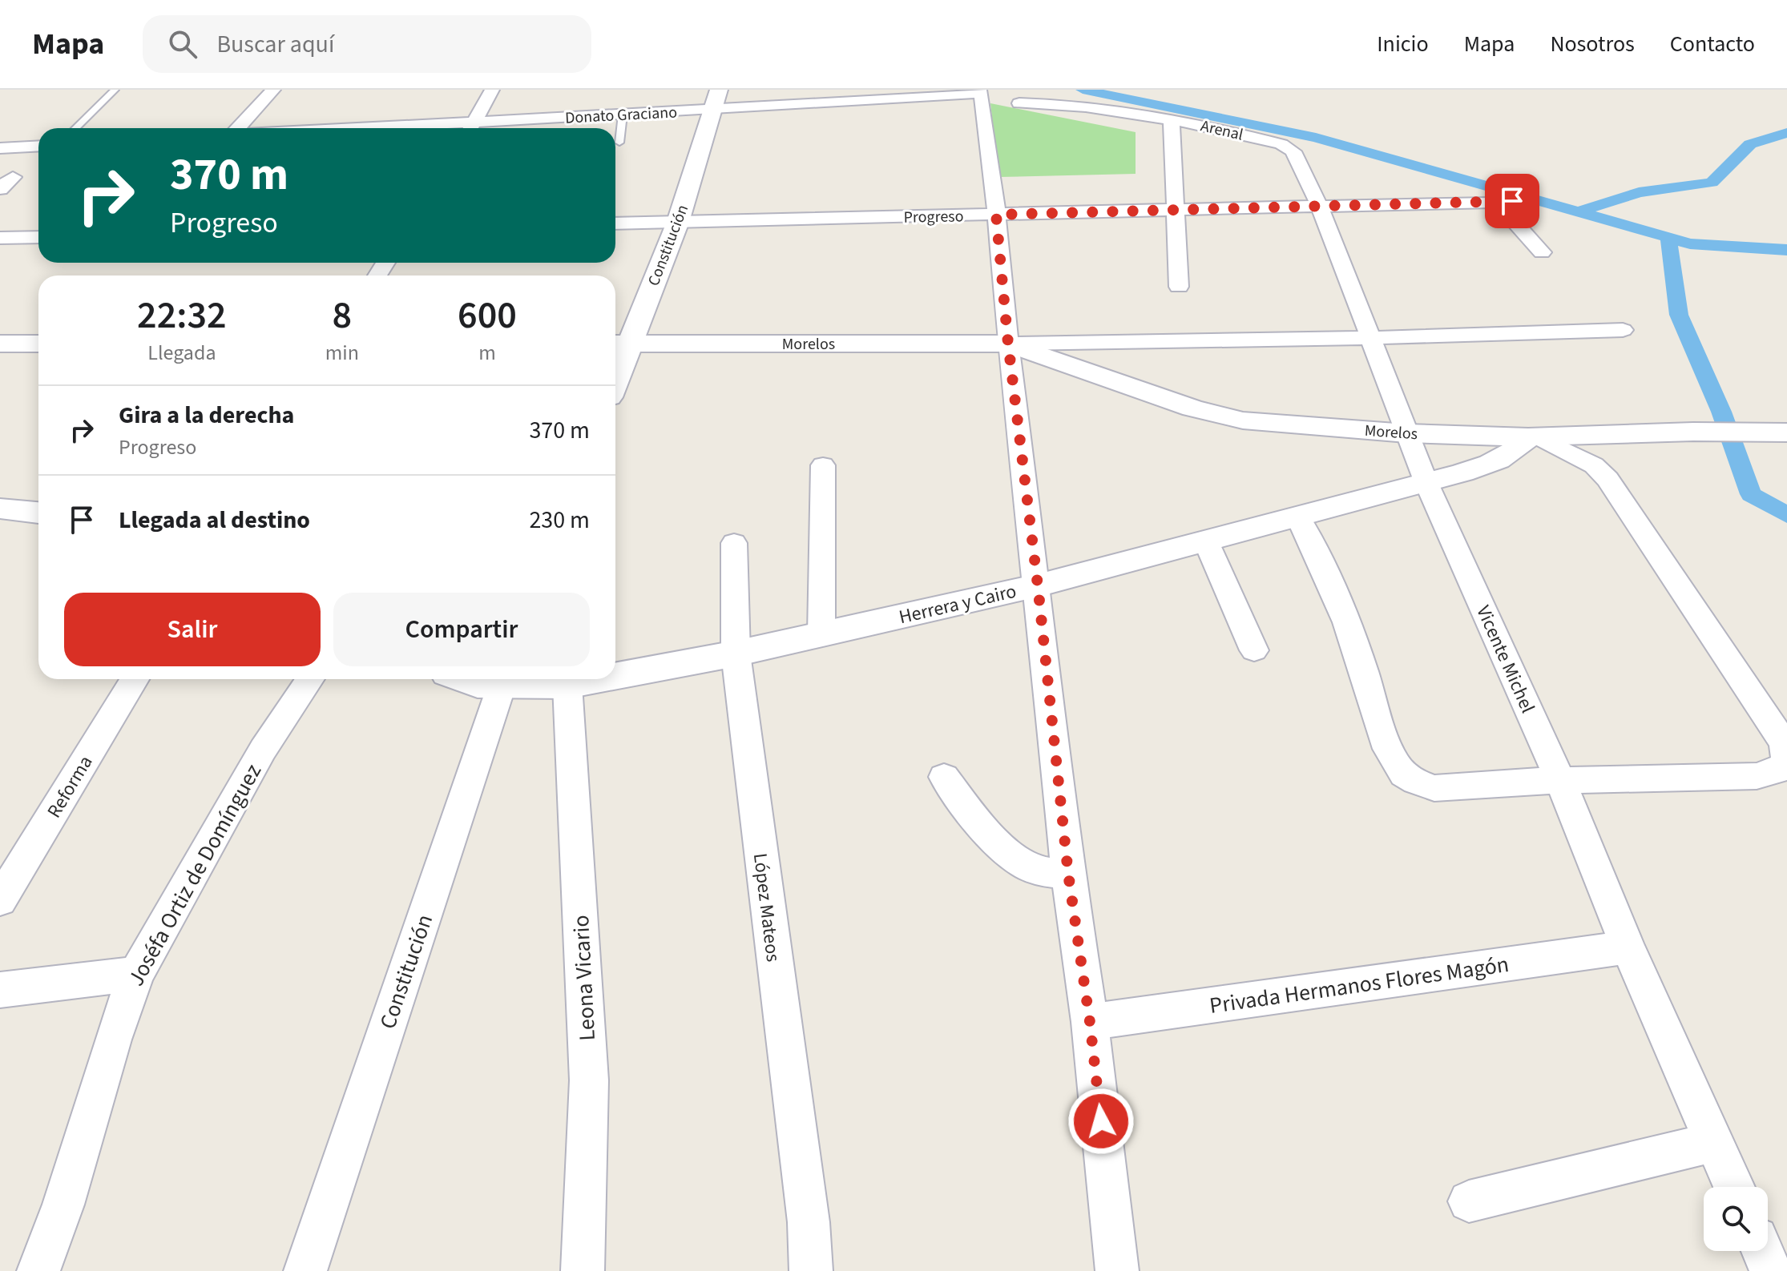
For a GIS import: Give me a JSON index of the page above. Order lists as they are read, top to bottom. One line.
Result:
{"streets":{"street":["Donato Graciano","Arenal","Progreso","Constitución","Morelos","Herrera y Cairo","Vicente Michel","Reforma","Joséfa Ortiz de Domínguez","López Mateos","Leona Vicario","Privada Hermanos Flores Magón"]},"crossings":[["Donato Graciano","Arenal"],["Donato Graciano","Constitución"],["Arenal","Vicente Michel"],["Progreso","Constitución"],["Progreso","Vicente Michel"],["Constitución","Morelos"],["Constitución","Herrera y Cairo"],["Morelos","Herrera y Cairo"],["Morelos","Vicente Michel"],["Herrera y Cairo","Vicente Michel"],["Herrera y Cairo","López Mateos"],["Herrera y Cairo","Leona Vicario"],["Vicente Michel","Privada Hermanos Flores Magón"]],"page":{"header":"Mapa","search":"Buscar aquí","nav":["Inicio","Mapa","Nosotros","Contacto"],"turn":["370 m","Progreso"],"eta":["22:32","Llegada","8","min","600","m"],"list":[{"name":"Gira a la derecha","note":"Progreso","value":"370 m"},{"name":"Llegada al destino","value":"230 m"}],"buttons":["Salir","Compartir"]}}
